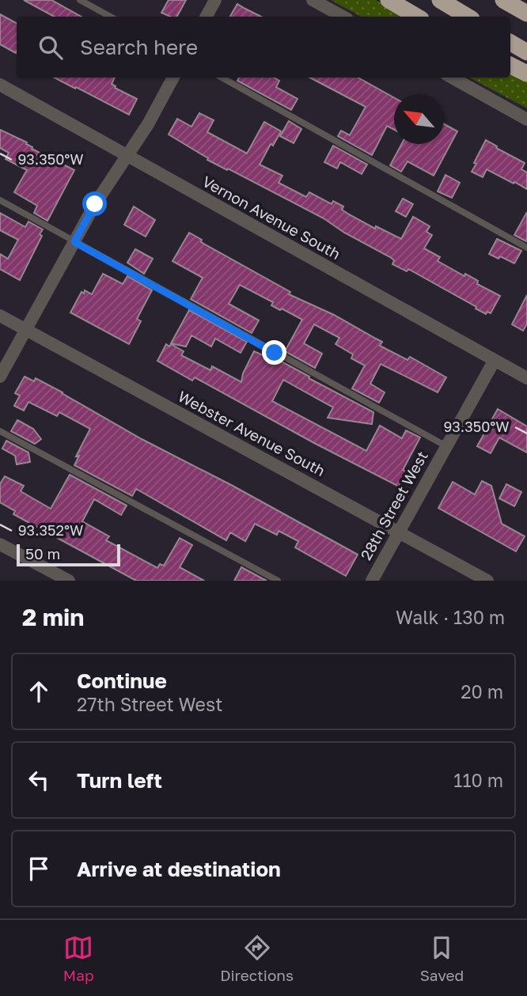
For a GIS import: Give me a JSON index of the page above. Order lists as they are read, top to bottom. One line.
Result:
{"streets":{"street":["Vernon Avenue South","Webster Avenue South","28th Street West"]},"crossings":[["Vernon Avenue South","28th Street West"],["Webster Avenue South","28th Street West"]],"scale_bar":"50 m","north":"top left","page":{"search":"Search here","scale":"50 m","heading":["2 min","Walk · 130 m"],"list":[["Continue","27th Street West","20 m"],["Turn left","110 m"],"Arrive at destination"],"nav":["Map","Directions","Saved"]},"coordinates":["93.350°W","93.352°W"]}
